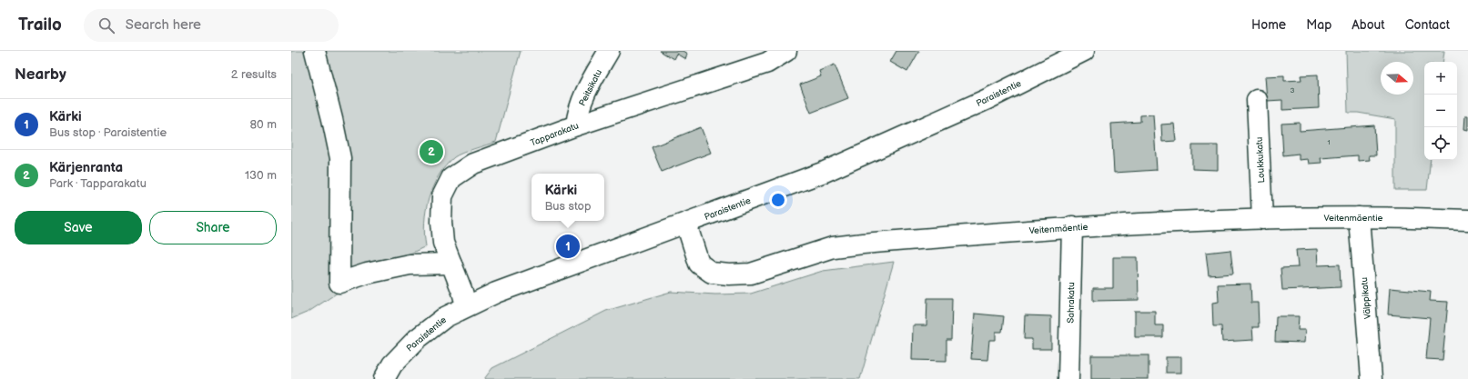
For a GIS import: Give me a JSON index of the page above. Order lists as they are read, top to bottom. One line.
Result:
{"streets":{"street":["Peitsikatu","Paraistentie","Tapparakatu","Loukkukatu","Veitenmäentie","Välppikatu","Sahrakatu"]},"crossings":[["Peitsikatu","Tapparakatu"],["Paraistentie","Tapparakatu"],["Paraistentie","Veitenmäentie"],["Loukkukatu","Veitenmäentie"],["Veitenmäentie","Välppikatu"],["Veitenmäentie","Sahrakatu"]],"house_numbers":["3","1"],"north":"right","page":{"header":"Trailo","search":"Search here","nav":["Home","Map","About","Contact"],"heading":["Nearby","2 results"],"map_buttons":["+","−"],"list":[{"mark":"1","name":"Kärki","note":"Bus stop · Paraistentie","value":"80 m"},{"mark":"2","name":"Kärjenranta","note":"Park · Tapparakatu","value":"130 m"}],"pins":["2","1"],"popup":["Kärki","Bus stop"],"buttons":["Save","Share"]}}
